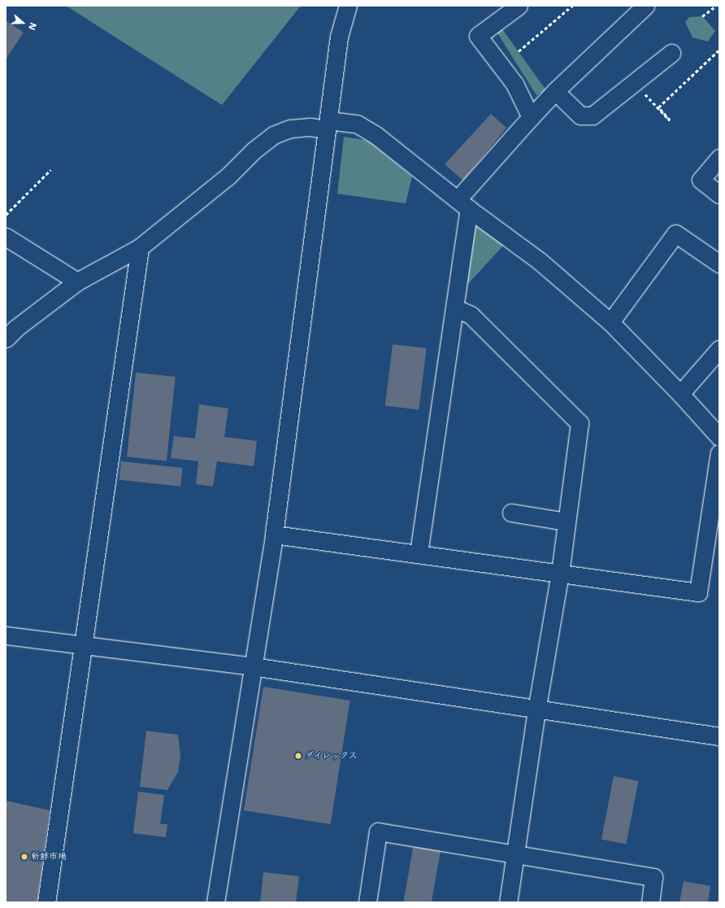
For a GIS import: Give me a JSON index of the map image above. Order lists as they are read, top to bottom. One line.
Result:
{"places":["ダイレックス","新鮮市場"],"north":"right"}
